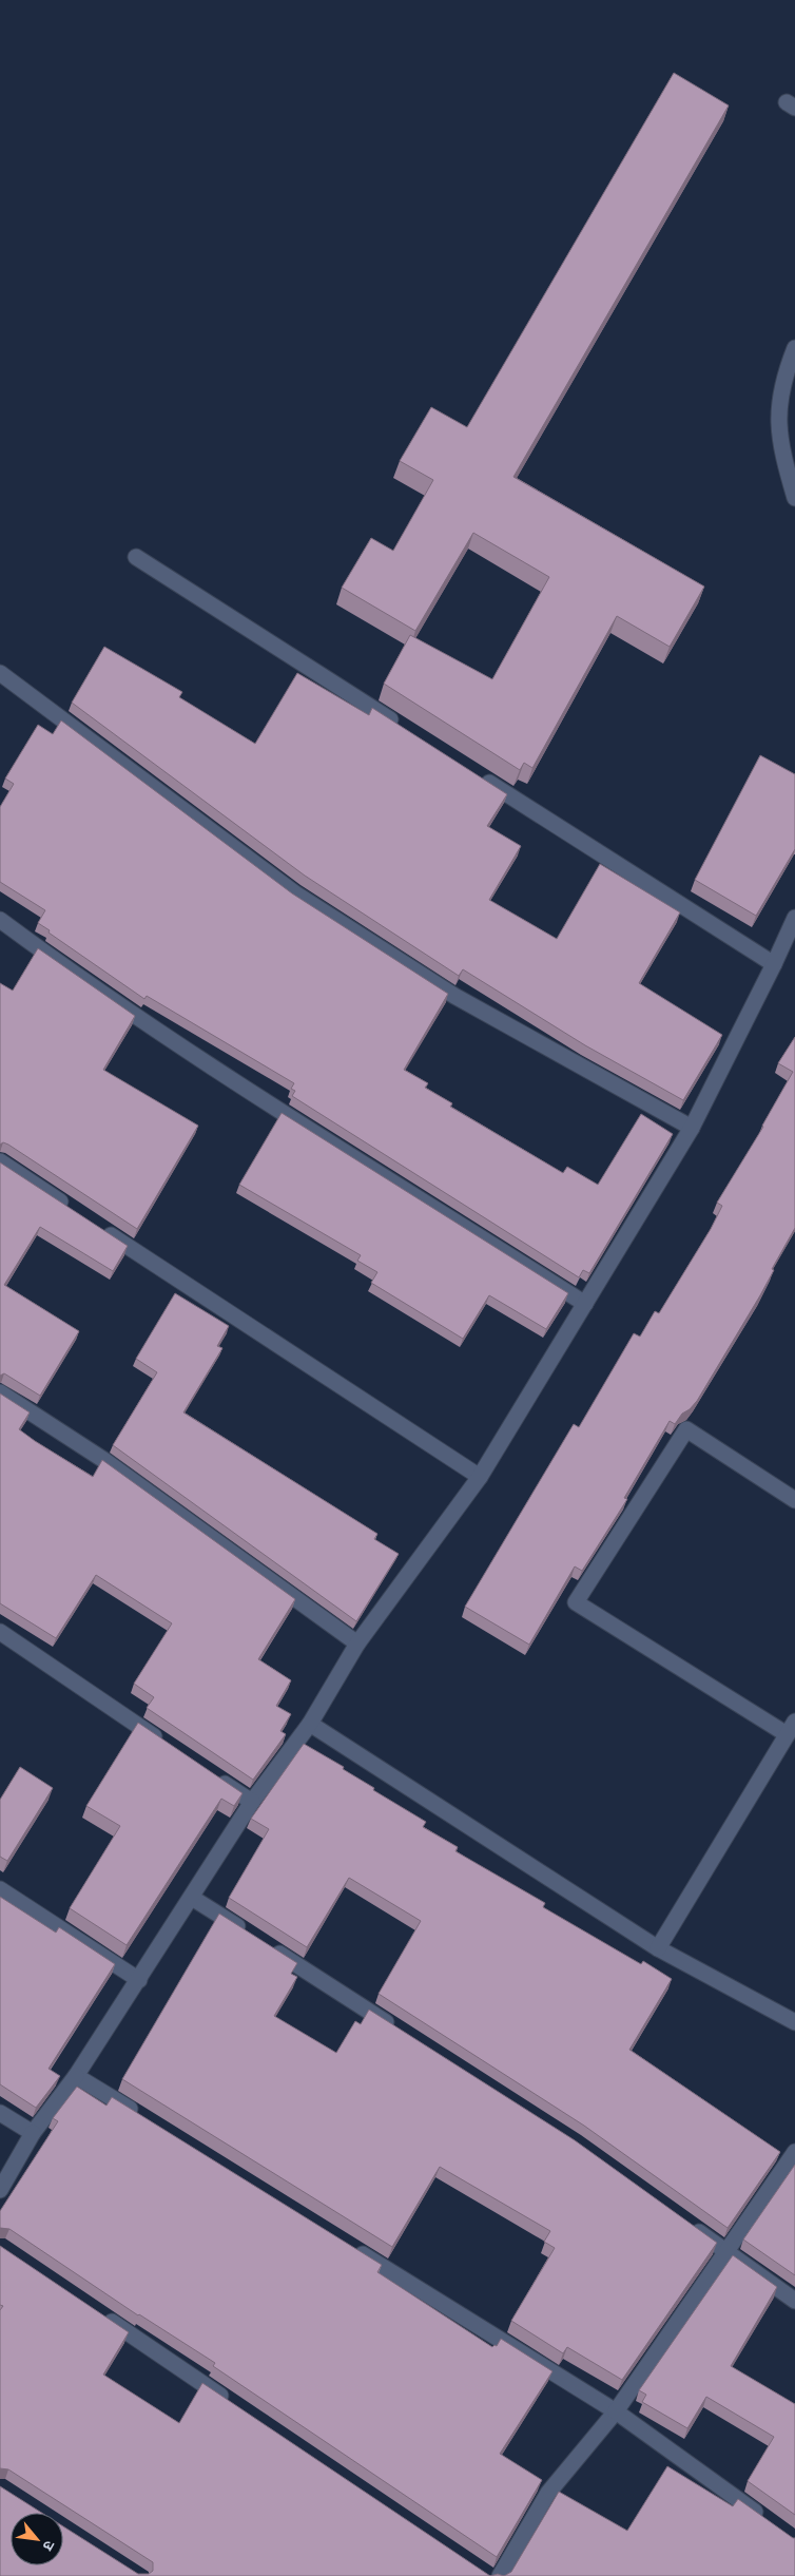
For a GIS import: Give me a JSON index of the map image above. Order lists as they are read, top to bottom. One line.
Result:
{"north":"bottom right"}
